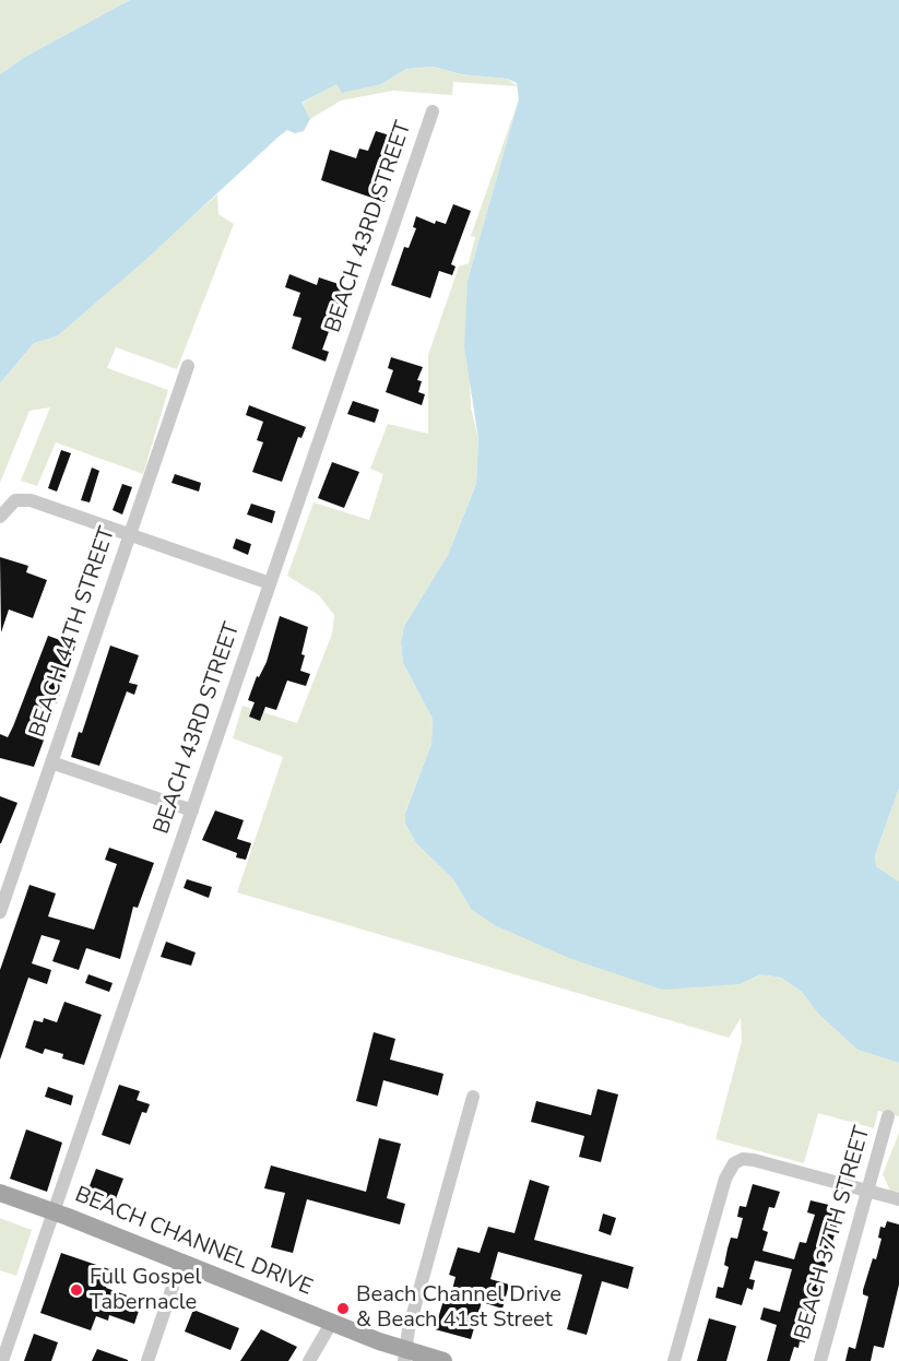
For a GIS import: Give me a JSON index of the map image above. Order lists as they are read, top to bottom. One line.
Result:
{"streets":{"main road":["BEACH CHANNEL DRIVE"],"street":["BEACH 43RD STREET","BEACH 44TH STREET","BEACH 37TH STREET"]},"crossings":[["BEACH 43RD STREET","BEACH CHANNEL DRIVE"]],"places":["Full Gospel Tabernacle","Beach Channel Drive & Beach 41st Street"]}
